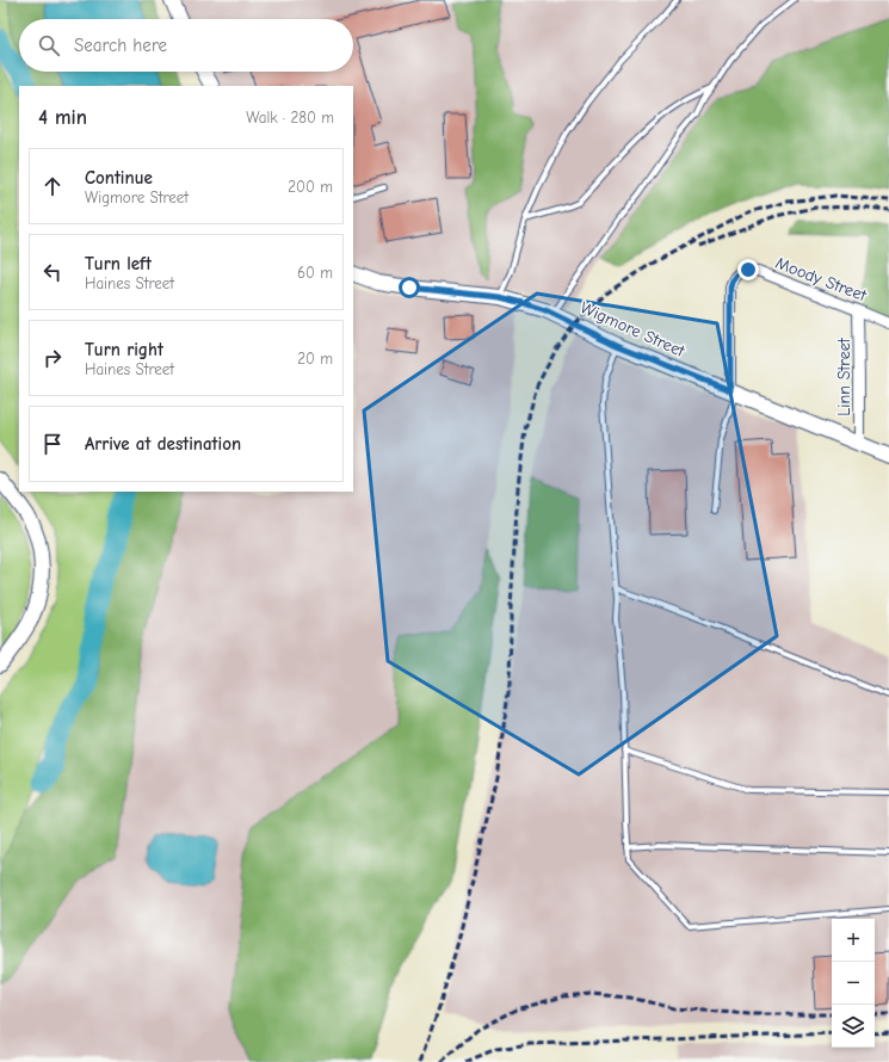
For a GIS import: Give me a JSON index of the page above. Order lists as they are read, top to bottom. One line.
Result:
{"streets":{"street":["Moody Street","Wigmore Street","Linn Street"]},"crossings":[["Moody Street","Wigmore Street"],["Moody Street","Linn Street"],["Wigmore Street","Linn Street"]],"page":{"search":"Search here","heading":["4 min","Walk · 280 m"],"list":[["Continue","Wigmore Street","200 m"],["Turn left","Haines Street","60 m"],["Turn right","Haines Street","20 m"],"Arrive at destination"],"map_buttons":["+","−"]}}
